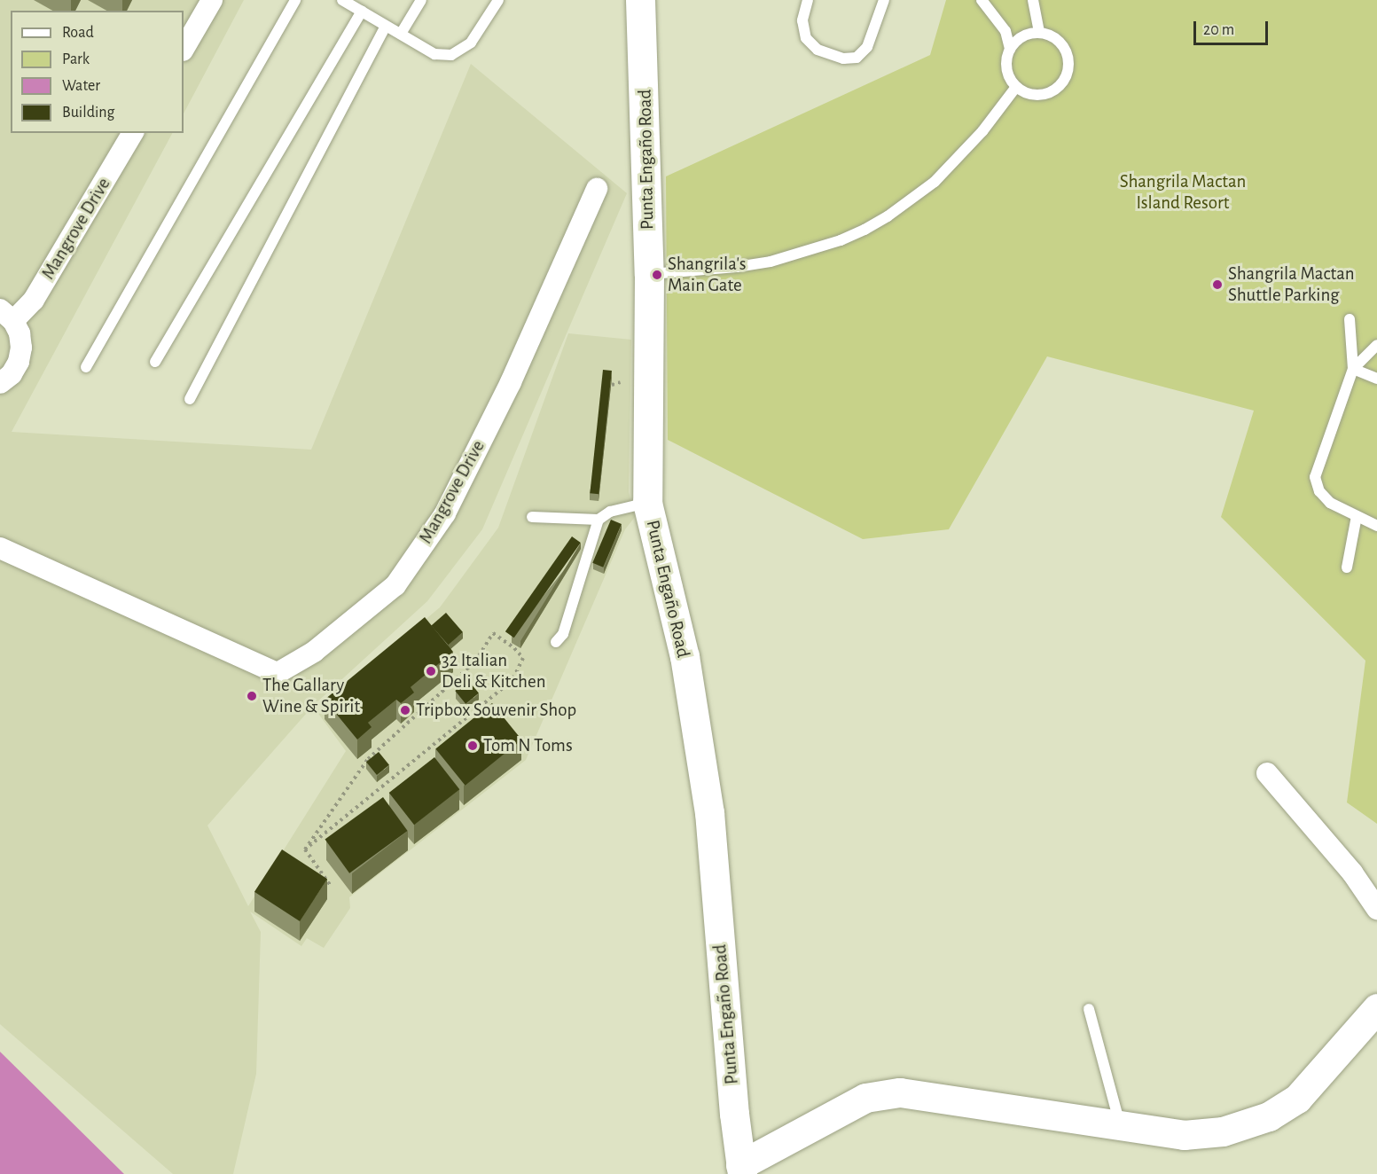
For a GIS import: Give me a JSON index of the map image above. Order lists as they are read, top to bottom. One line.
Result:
{"streets":{"street":["Punta Engaño Road","Mangrove Drive"]},"parks":["Shangrila Mactan Island Resort"],"places":["Shangrila's Main Gate","Shangrila Mactan Shuttle Parking","32 Italian Deli & Kitchen","The Gallary Wine & Spirit","Tripbox Souvenir Shop","Tom N Toms"],"legend":["Road","Park","Water","Building"],"scale_bar":"20 m"}
